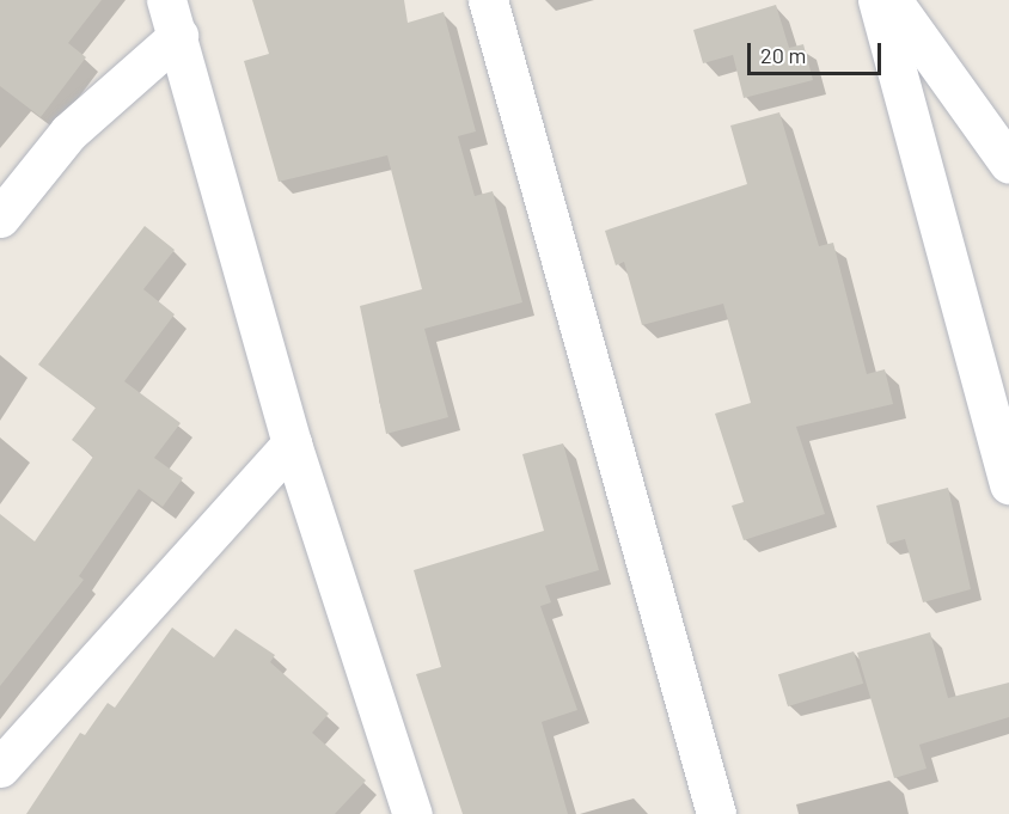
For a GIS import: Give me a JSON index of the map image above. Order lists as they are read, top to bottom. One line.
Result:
{"scale_bar":"20 m"}
